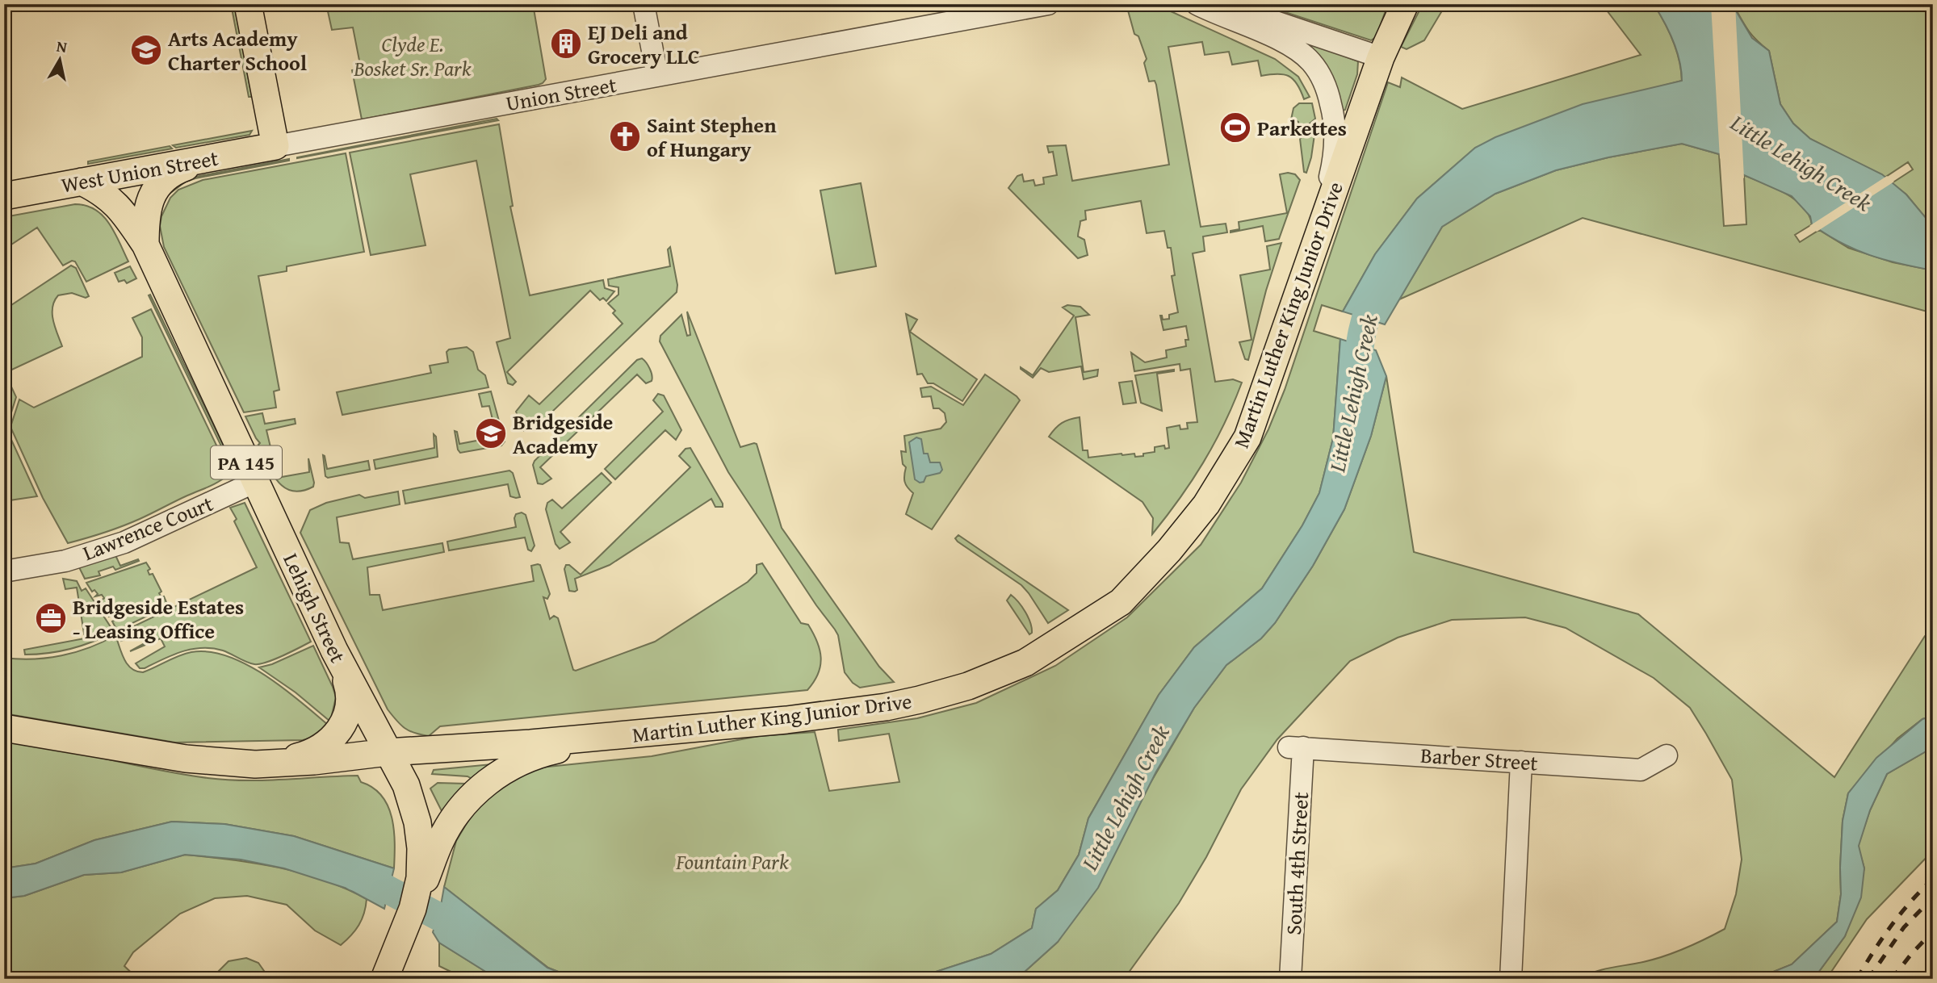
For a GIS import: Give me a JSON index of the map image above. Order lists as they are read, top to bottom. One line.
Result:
{"streets":{"main road":["West Union Street","Martin Luther King Junior Drive","PA 145","Lehigh Street"],"street":["Union Street","Lawrence Court","Barber Street","South 4th Street"]},"crossings":[["Union Street","West Union Street"],["West Union Street","Lehigh Street"],["Martin Luther King Junior Drive","Lehigh Street"],["Lawrence Court","Lehigh Street"],["Barber Street","South 4th Street"]],"water":["Little Lehigh Creek"],"parks":["Clyde E. Bosket Sr. Park","Fountain Park"],"places":{"building":["EJ Deli and Grocery LLC"],"school or university":["Arts Academy Charter School","Bridgeside Academy"],"sports":["Parkettes"],"church":["Saint Stephen of Hungary"],"office":["Bridgeside Estates - Leasing Office"]},"north":"top"}
